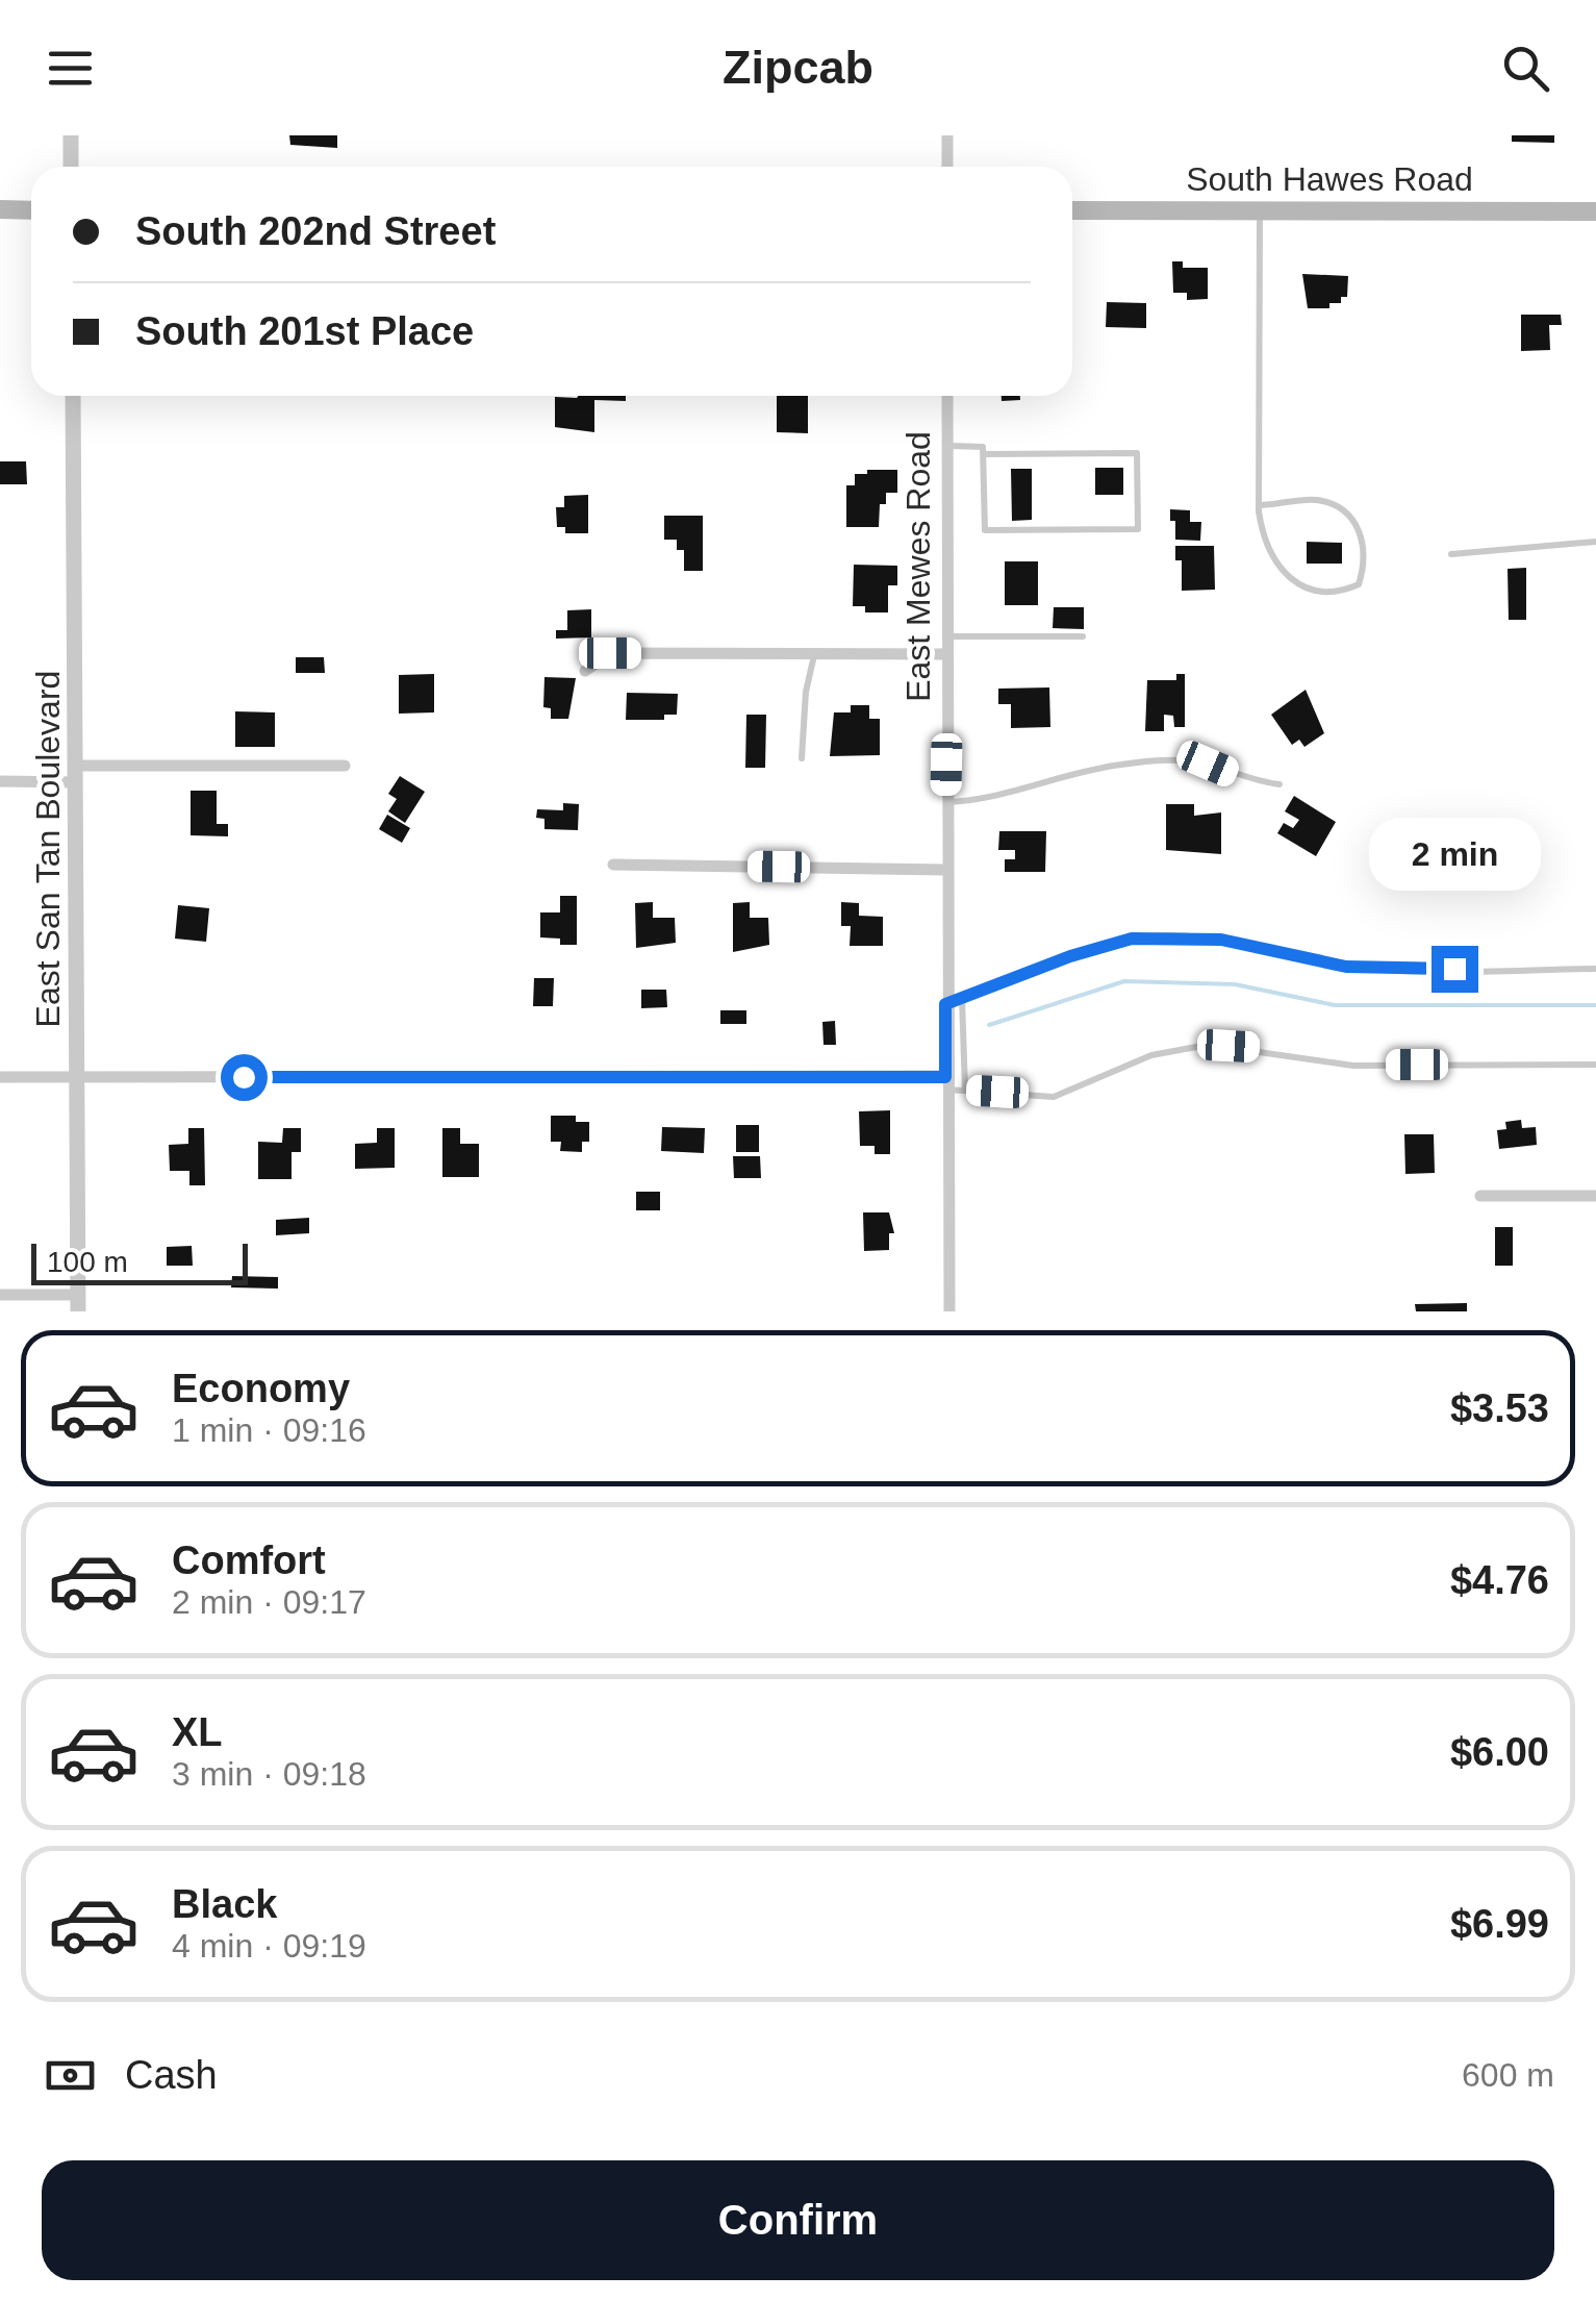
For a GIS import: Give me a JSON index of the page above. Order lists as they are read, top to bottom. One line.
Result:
{"streets":{"main road":["South Hawes Road"],"street":["East Mewes Road","East San Tan Boulevard"]},"scale_bar":"100 m","page":{"header":"Zipcab","banner":["South 202nd Street","South 201st Place"],"bubble":"2 min","scale":"100 m","list":[{"name":"Economy","note":"1 min · 09:16","value":"$3.53"},{"name":"Comfort","note":"2 min · 09:17","value":"$4.76"},{"name":"XL","note":"3 min · 09:18","value":"$6.00"},{"name":"Black","note":"4 min · 09:19","value":"$6.99"}],"pay":["Cash","600 m"],"buttons":"Confirm"}}
